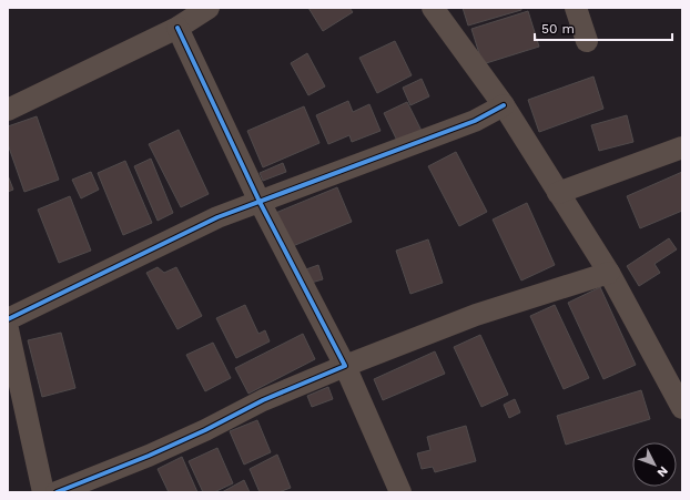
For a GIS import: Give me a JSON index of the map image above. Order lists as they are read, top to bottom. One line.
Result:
{"scale_bar":"50 m","north":"bottom right"}
